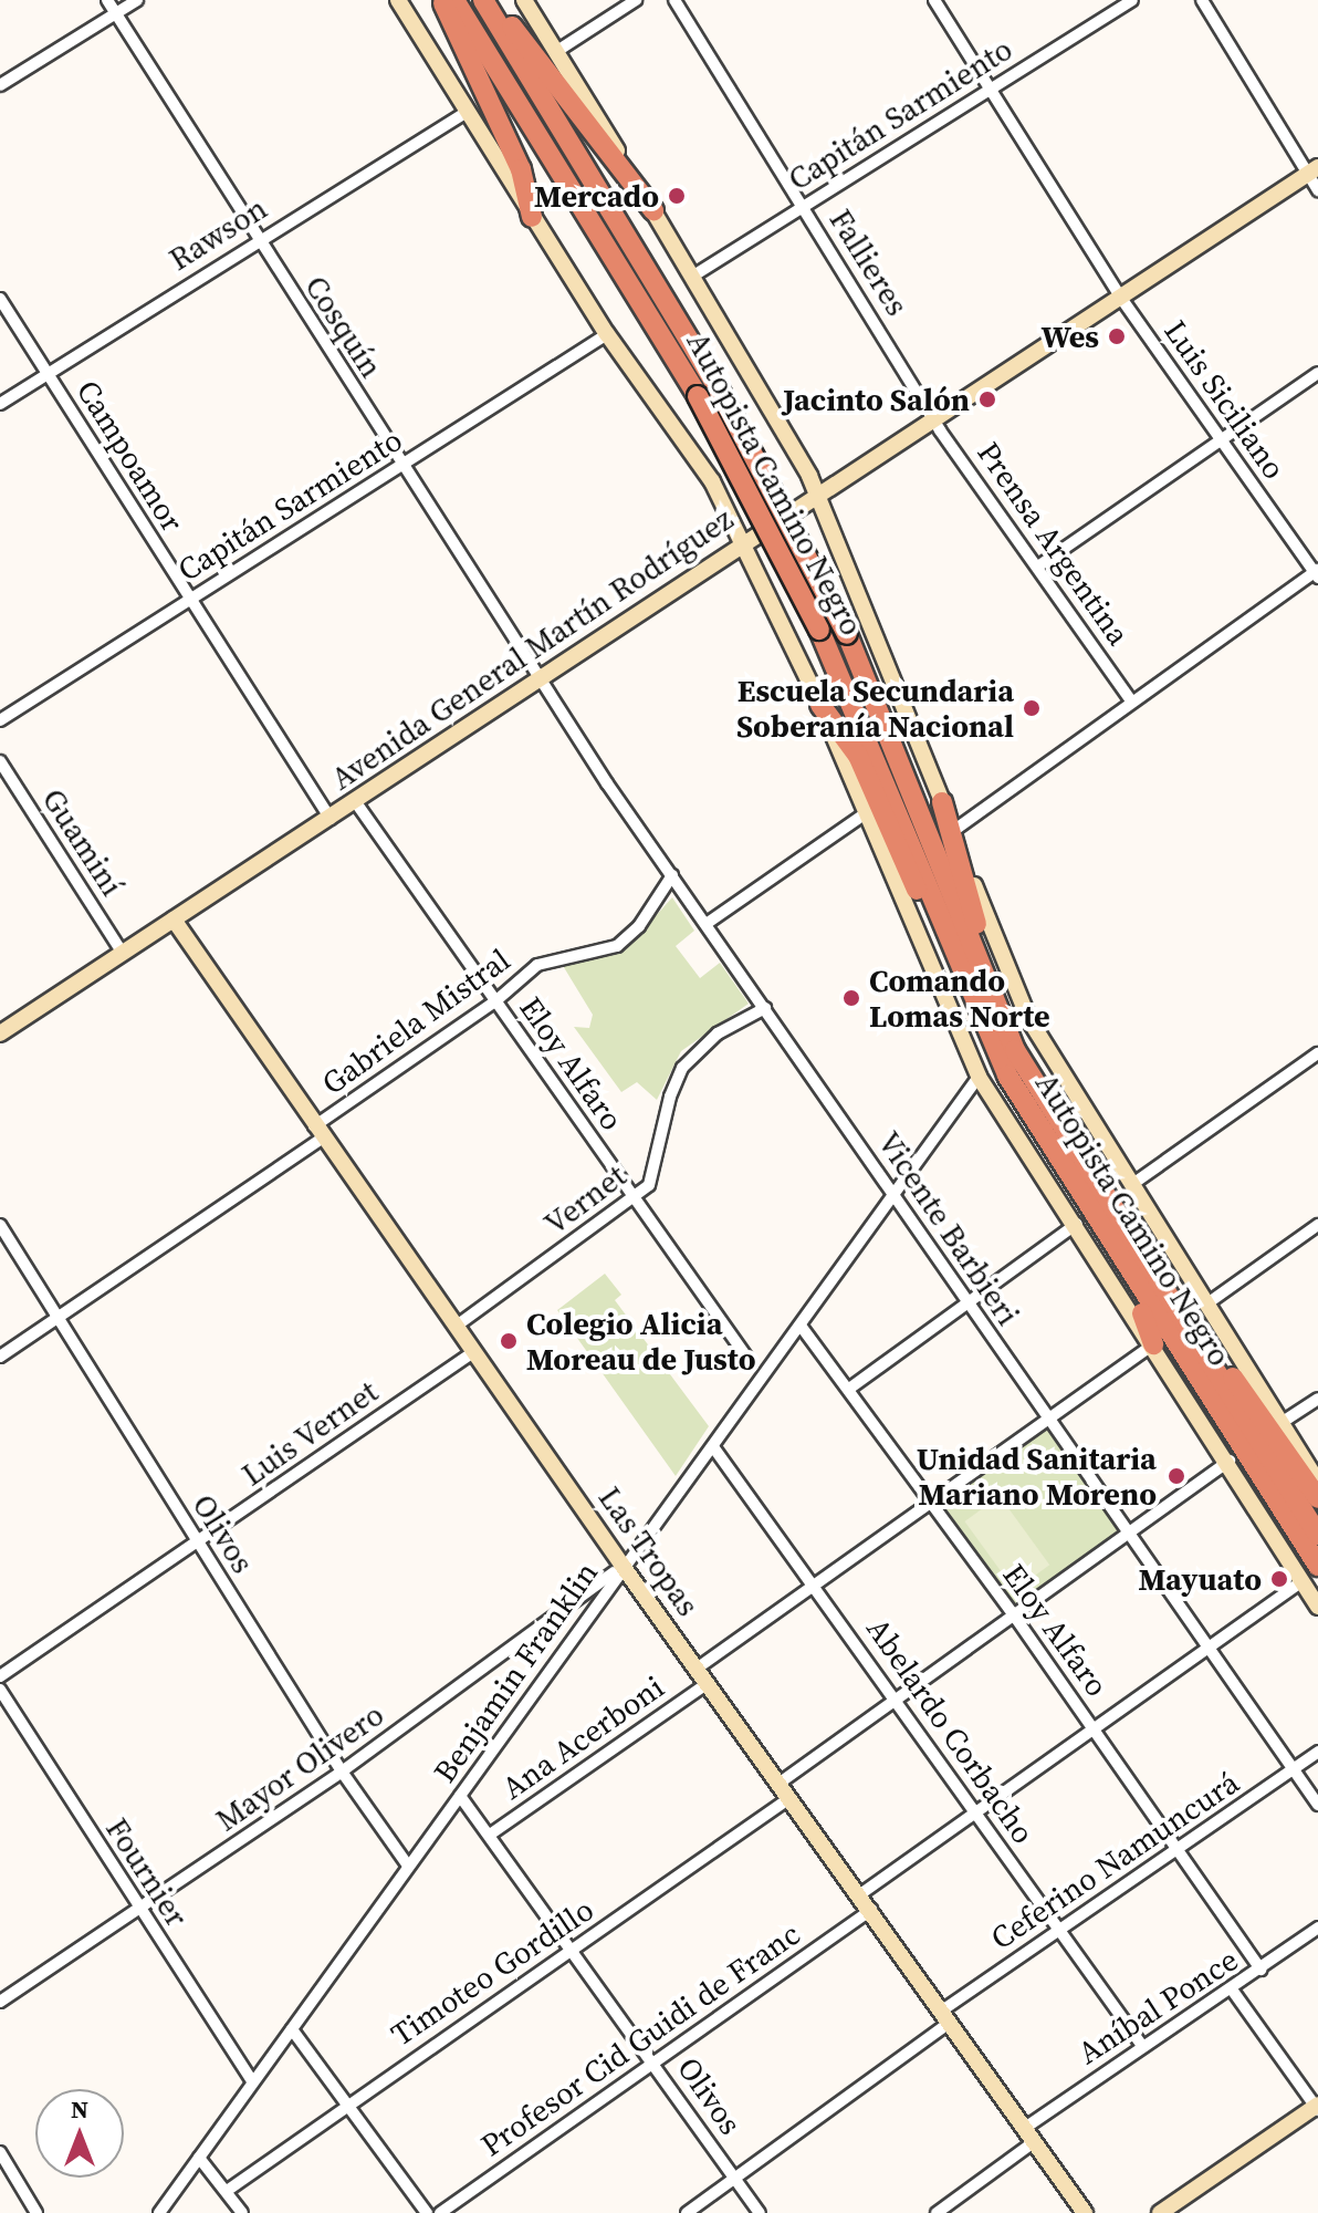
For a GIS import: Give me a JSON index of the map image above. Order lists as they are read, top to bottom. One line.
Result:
{"streets":{"highway":["Autopista Camino Negro"],"street":["Capitán Sarmiento","Rawson","Fallieres","Cosquín","Luis Siciliano","Campoamor","Prensa Argentina","Avenida General Martín Rodríguez","Guaminí","Gabriela Mistral","Eloy Alfaro","Vernet","Vicente Barbieri","Luis Vernet","Olivos","Las Tropas","Benjamin Franklin","Abelardo Corbacho","Ana Acerboni","Mayor Olivero","Ceferino Namuncurá","Fournier","Timoteo Gordillo","Aníbal Ponce","Profesor Cid Guidi de Franc"]},"crossings":[["Capitán Sarmiento","Fallieres"],["Capitán Sarmiento","Cosquín"],["Capitán Sarmiento","Luis Siciliano"],["Capitán Sarmiento","Campoamor"],["Rawson","Cosquín"],["Rawson","Campoamor"],["Fallieres","Prensa Argentina"],["Fallieres","Avenida General Martín Rodríguez"],["Cosquín","Avenida General Martín Rodríguez"],["Cosquín","Vicente Barbieri"],["Luis Siciliano","Avenida General Martín Rodríguez"],["Campoamor","Avenida General Martín Rodríguez"],["Prensa Argentina","Avenida General Martín Rodríguez"],["Avenida General Martín Rodríguez","Guaminí"],["Avenida General Martín Rodríguez","Eloy Alfaro"],["Avenida General Martín Rodríguez","Vicente Barbieri"],["Avenida General Martín Rodríguez","Las Tropas"],["Gabriela Mistral","Eloy Alfaro"],["Gabriela Mistral","Vicente Barbieri"],["Gabriela Mistral","Olivos"],["Gabriela Mistral","Las Tropas"],["Eloy Alfaro","Vernet"],["Eloy Alfaro","Benjamin Franklin"],["Eloy Alfaro","Ana Acerboni"],["Eloy Alfaro","Ceferino Namuncurá"],["Eloy Alfaro","Aníbal Ponce"],["Vernet","Vicente Barbieri"],["Vernet","Las Tropas"],["Vicente Barbieri","Benjamin Franklin"],["Vicente Barbieri","Ana Acerboni"],["Vicente Barbieri","Ceferino Namuncurá"],["Luis Vernet","Olivos"],["Luis Vernet","Las Tropas"],["Olivos","Benjamin Franklin"],["Olivos","Ana Acerboni"],["Olivos","Mayor Olivero"],["Olivos","Ceferino Namuncurá"],["Olivos","Timoteo Gordillo"],["Olivos","Profesor Cid Guidi de Franc"],["Las Tropas","Benjamin Franklin"],["Las Tropas","Ana Acerboni"],["Las Tropas","Mayor Olivero"],["Las Tropas","Ceferino Namuncurá"],["Las Tropas","Timoteo Gordillo"],["Las Tropas","Aníbal Ponce"],["Las Tropas","Profesor Cid Guidi de Franc"],["Benjamin Franklin","Abelardo Corbacho"],["Benjamin Franklin","Mayor Olivero"],["Benjamin Franklin","Fournier"],["Abelardo Corbacho","Ana Acerboni"],["Abelardo Corbacho","Ceferino Namuncurá"],["Abelardo Corbacho","Aníbal Ponce"],["Mayor Olivero","Fournier"]],"places":["Mercado","Wes","Jacinto Salón","Escuela Secundaria Soberanía Nacional","Comando Lomas Norte","Colegio Alicia Moreau de Justo","Unidad Sanitaria Mariano Moreno","Mayuato"],"north":"top"}
